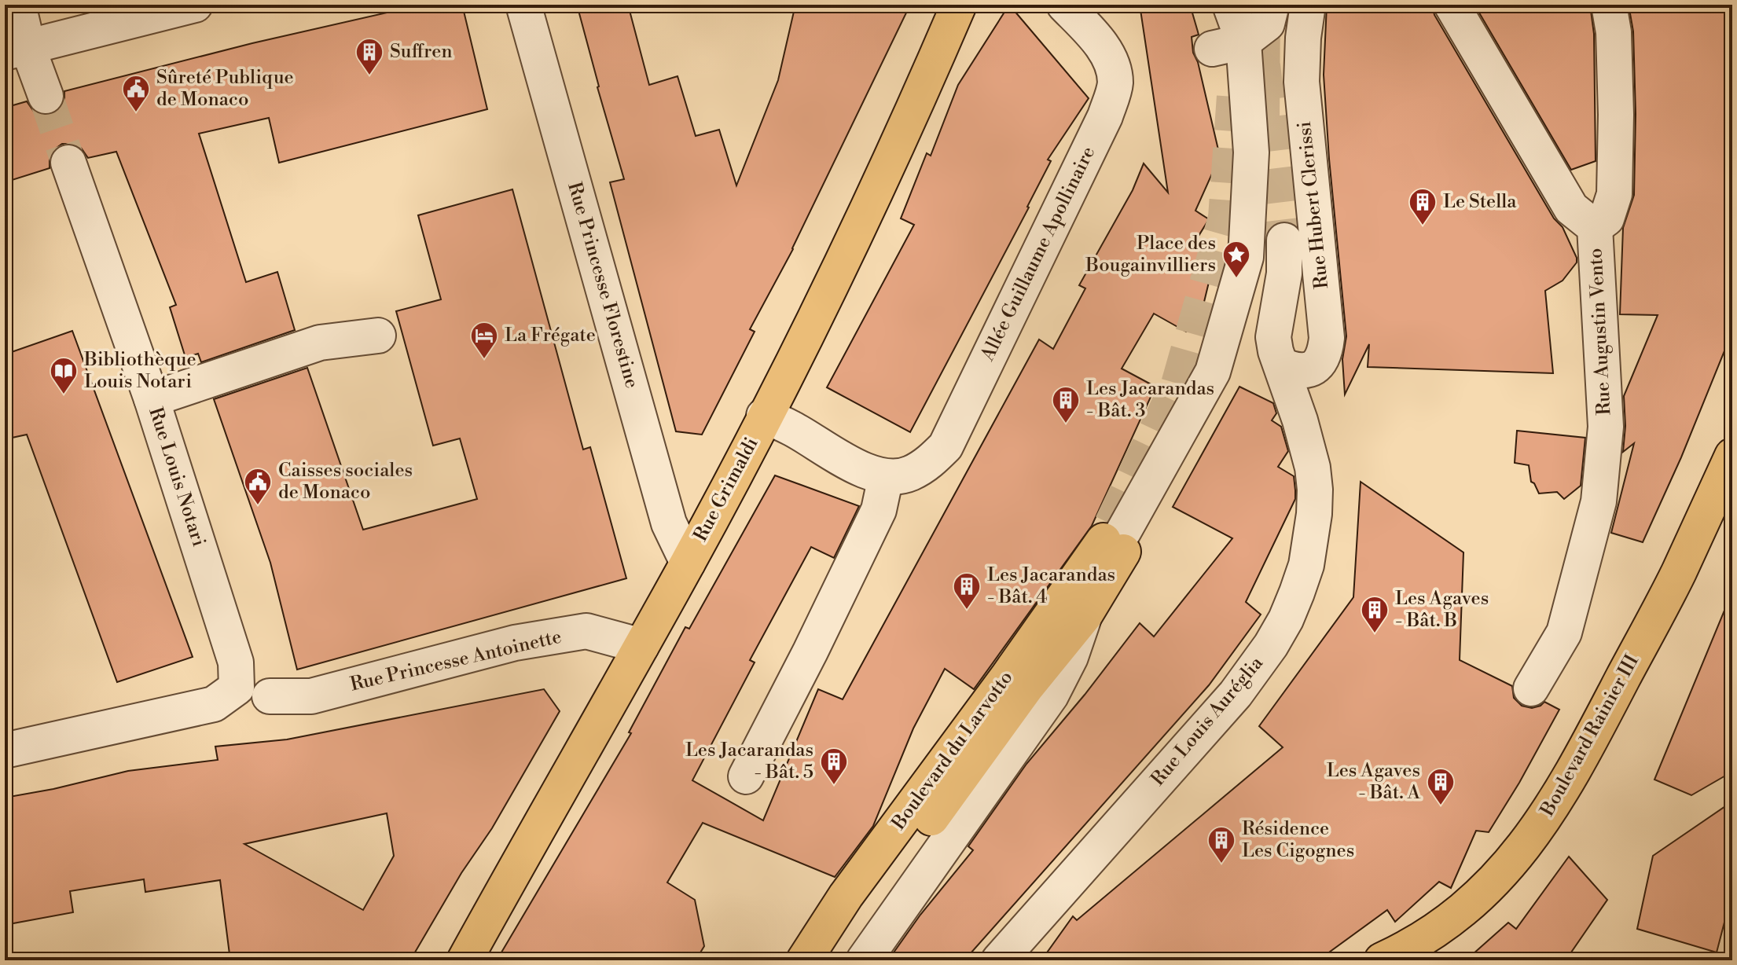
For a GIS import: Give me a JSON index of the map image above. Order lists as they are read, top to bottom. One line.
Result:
{"streets":{"main road":["Rue Grimaldi","Boulevard Rainier III","Boulevard du Larvotto"],"street":["Rue Hubert Clerissi","Allée Guillaume Apollinaire","Rue Princesse Florestine","Rue Augustin Vento","Rue Louis Notari","Rue Princesse Antoinette","Rue Louis Auréglia"]},"crossings":[["Rue Hubert Clerissi","Rue Louis Auréglia"],["Rue Princesse Florestine","Rue Grimaldi"],["Rue Grimaldi","Rue Princesse Antoinette"]],"places":{"building":["Suffren","Le Stella","Les Jacarandas - Bât. 3","Les Jacarandas - Bât. 4","Les Agaves - Bât. B","Les Jacarandas - Bât. 5","Les Agaves - Bât. A","Résidence Les Cigognes"],"public building":["Sûreté Publique de Monaco","Caisses sociales de Monaco"],"place":["Place des Bougainvilliers"],"hotel":["La Frégate"],"library":["Bibliothèque Louis Notari"]}}
